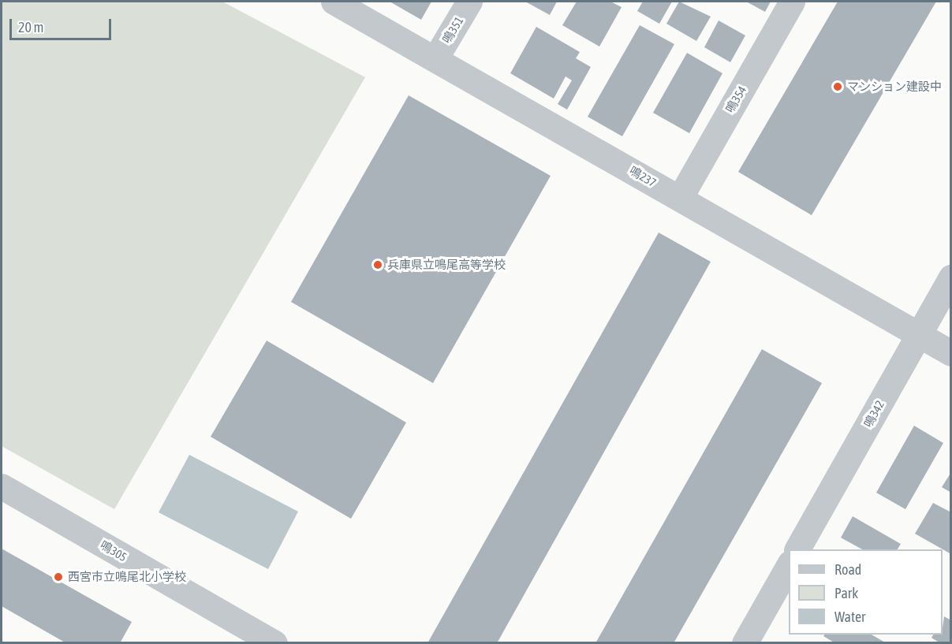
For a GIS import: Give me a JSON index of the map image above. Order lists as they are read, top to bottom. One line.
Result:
{"streets":{"street":["鳴351","鳴354","鳴237","鳴342","鳴305"]},"crossings":[["鳴351","鳴237"],["鳴354","鳴237"],["鳴237","鳴342"]],"places":["マンション建設中","兵庫県立鳴尾高等学校","西宮市立鳴尾北小学校"],"legend":["Road","Park","Water"],"scale_bar":"20 m"}
